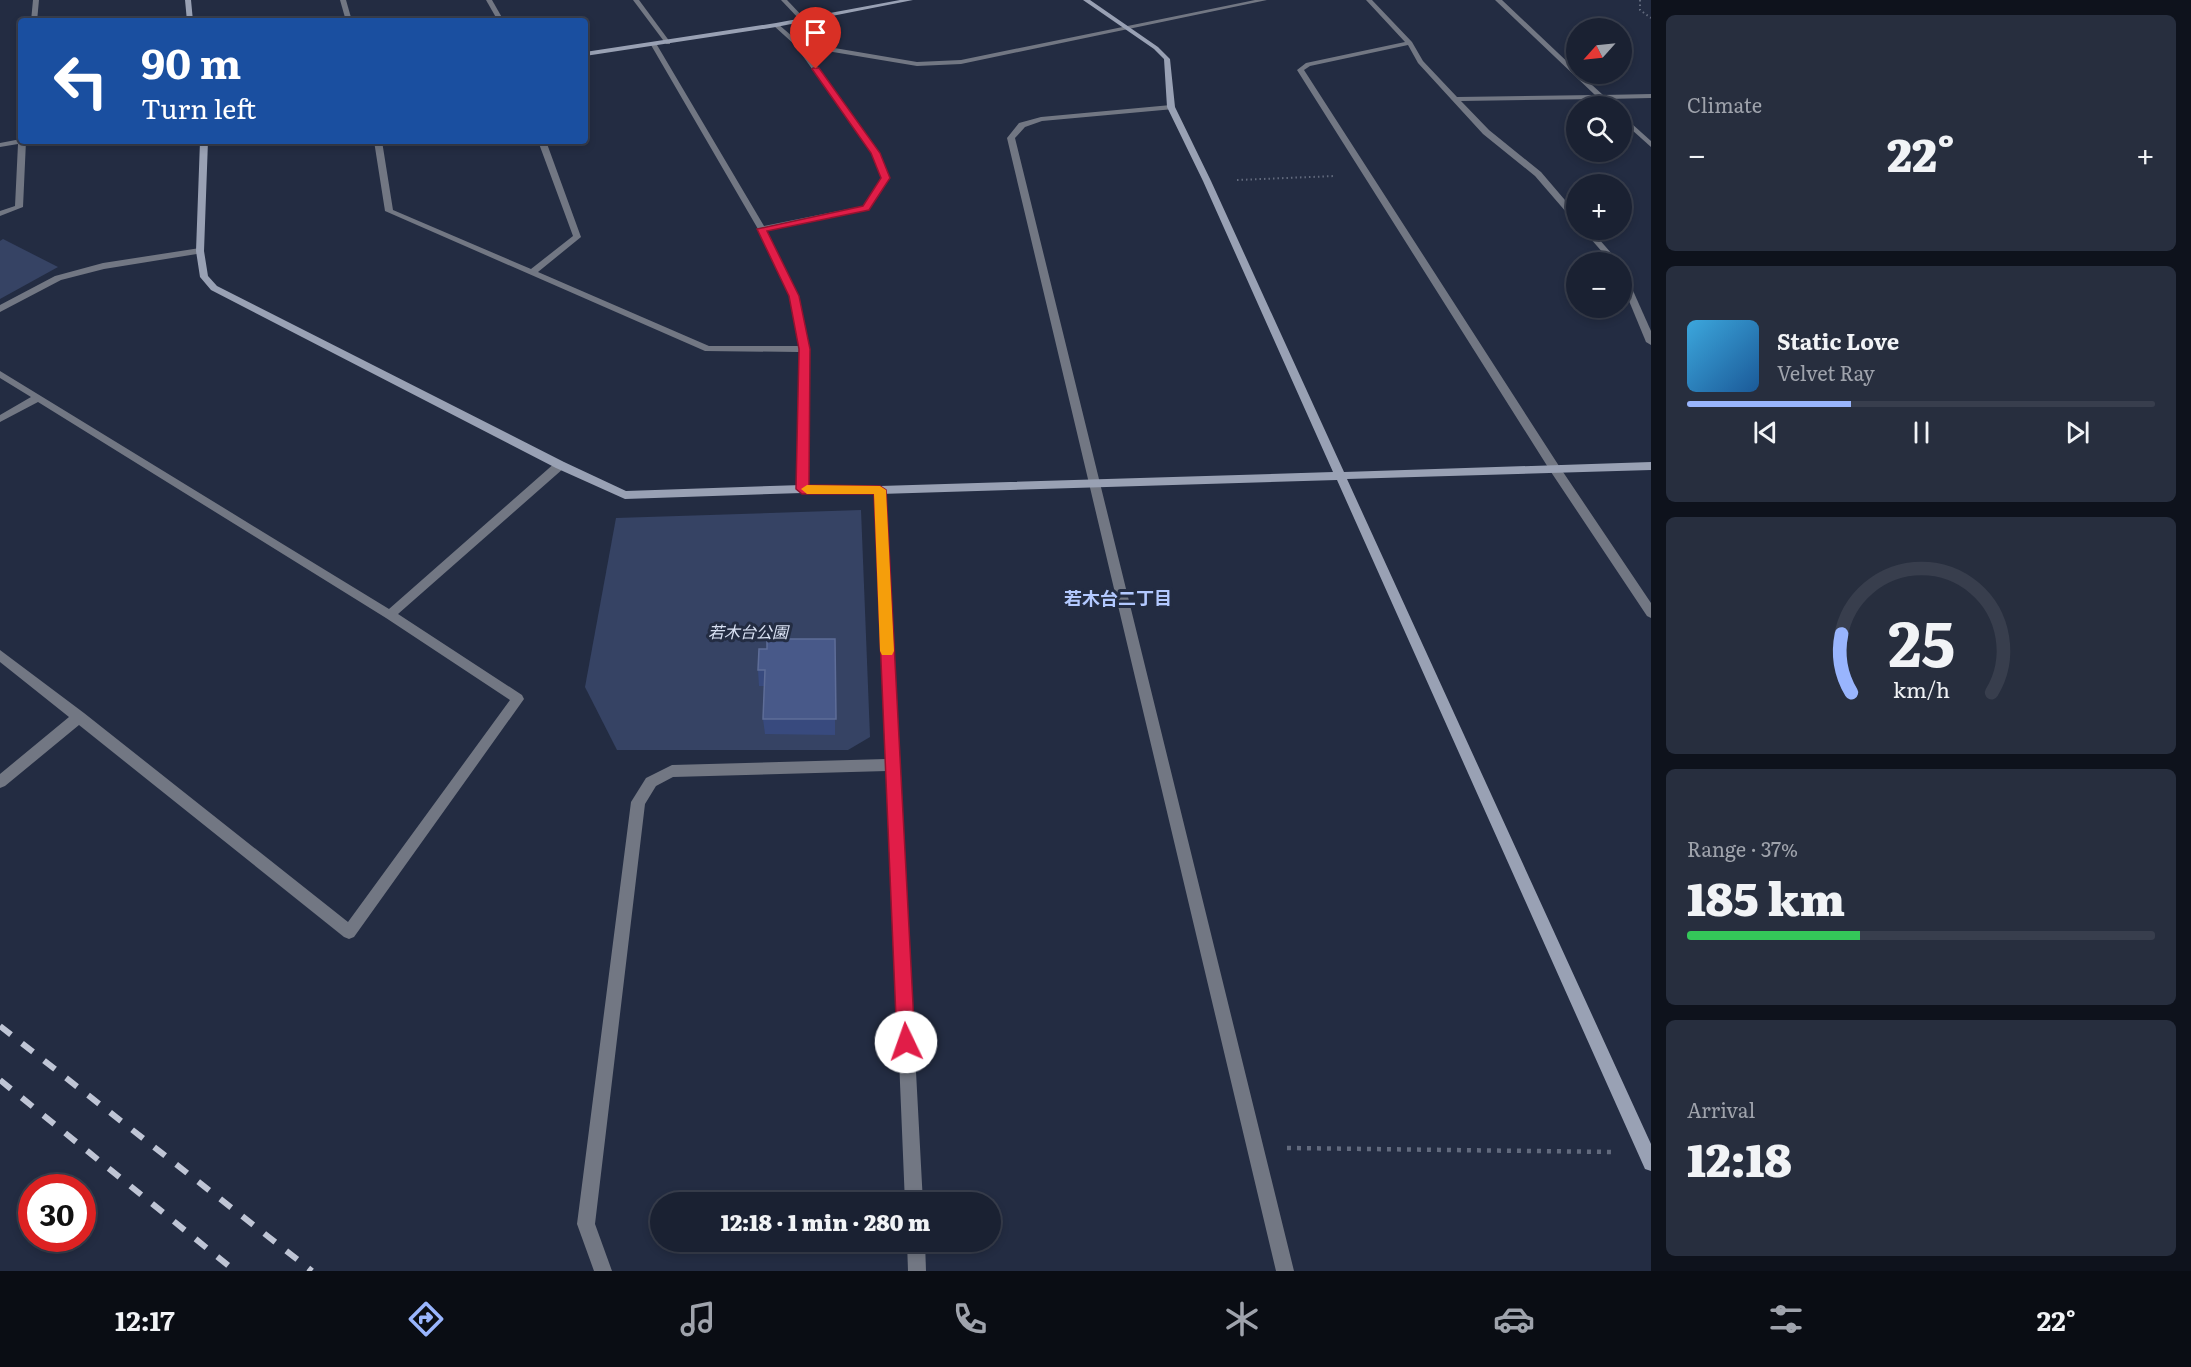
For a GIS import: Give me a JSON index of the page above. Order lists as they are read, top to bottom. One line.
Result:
{"districts":["若木台二丁目"],"parks":["若木台公園"],"north":"bottom left","page":{"tile":["Climate",["Range · 37%","185 km"],["Arrival","12:18"]],"map_buttons":["+","−"],"turn":["90 m","Turn left"],"heat":["−","22°","+"],"song":["Static Love","Velvet Ray"],"limit":"30","trip":"12:18 · 1 min · 280 m","tabs":["12:17","22°"],"gauge":["25","km/h"]}}
